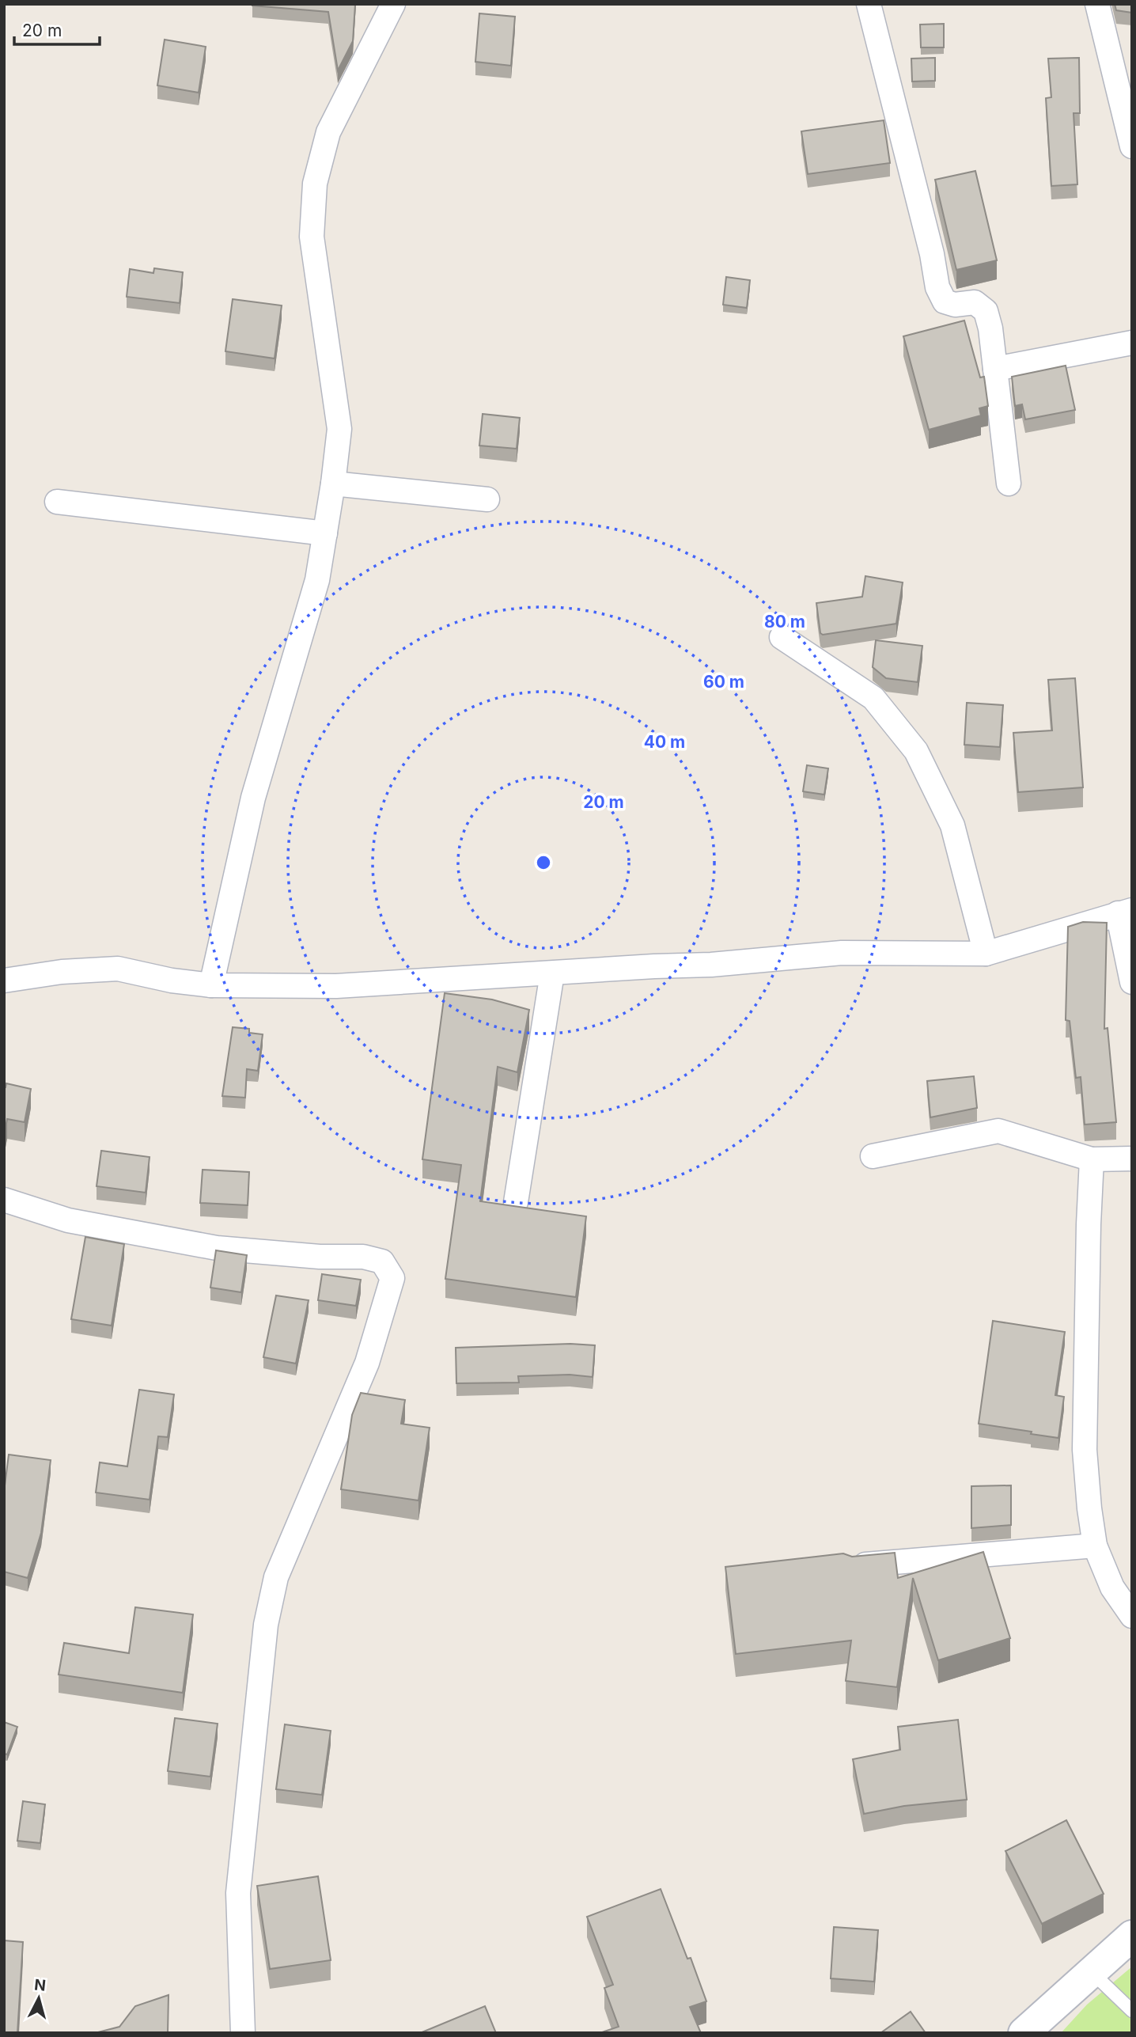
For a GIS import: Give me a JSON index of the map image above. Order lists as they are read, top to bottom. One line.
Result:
{"scale_bar":"20 m","north":"top","rings":["80 m","60 m","40 m","20 m"]}
